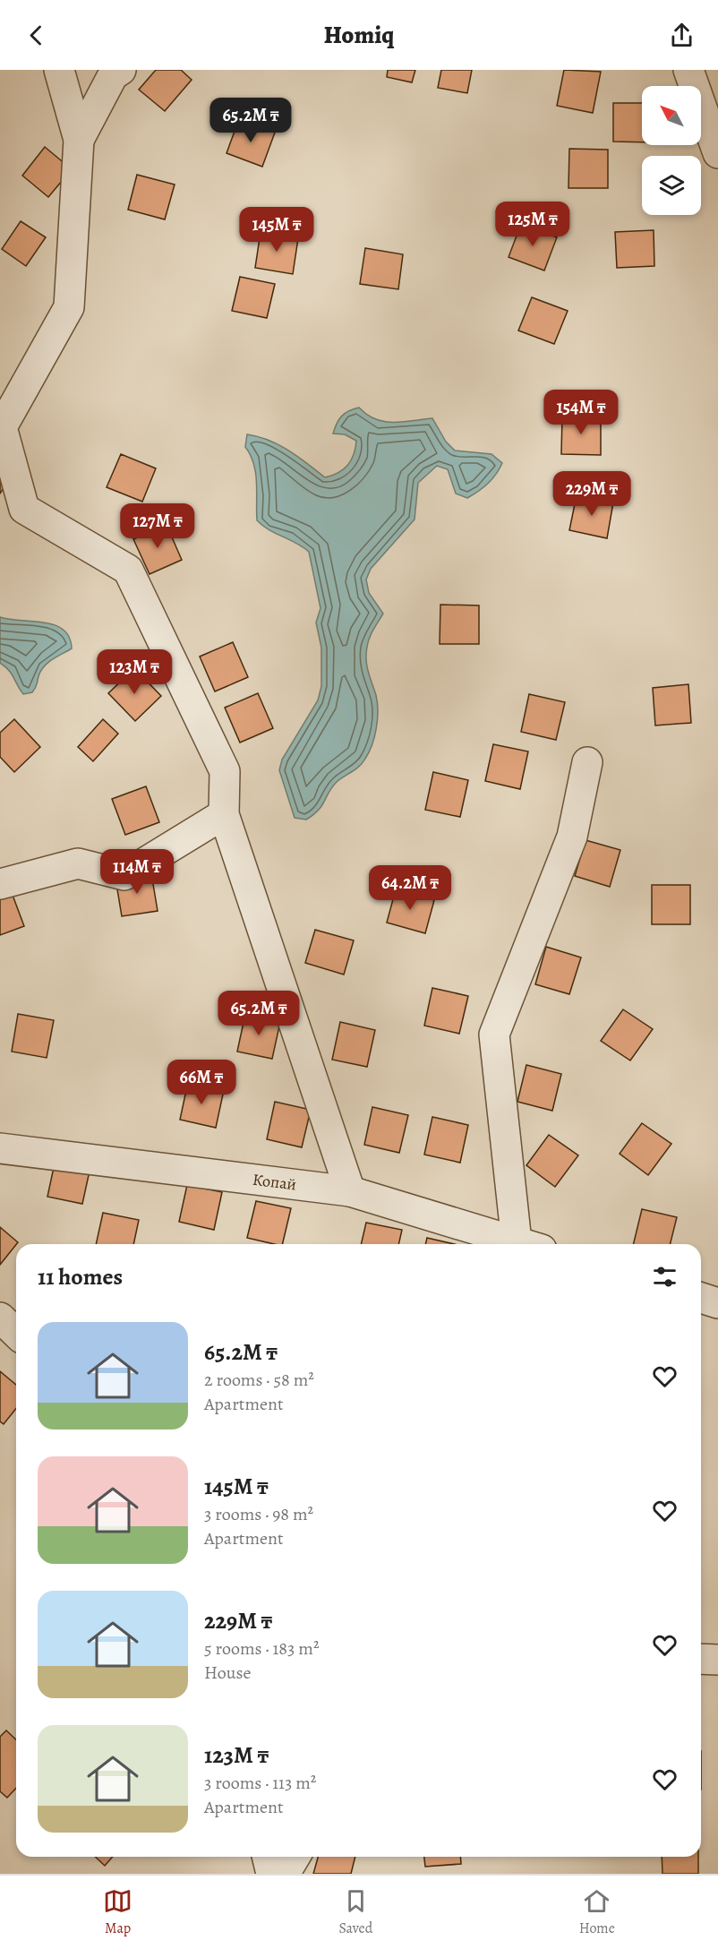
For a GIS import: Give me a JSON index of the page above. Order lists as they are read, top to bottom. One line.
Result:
{"streets":{"street":["Копай"]},"north":"top left","page":{"header":"Homiq","price":["65.2M ₸","125M ₸","145M ₸","154M ₸","229M ₸","127M ₸","123M ₸","114M ₸","64.2M ₸","65.2M ₸","66M ₸"],"heading":"11 homes","list":[{"name":"65.2M ₸","note":"2 rooms · 58 m² · Apartment"},{"name":"145M ₸","note":"3 rooms · 98 m² · Apartment"},{"name":"229M ₸","note":"5 rooms · 183 m² · House"},{"name":"123M ₸","note":"3 rooms · 113 m² · Apartment"}],"tabs":["Map","Saved","Home"]}}
